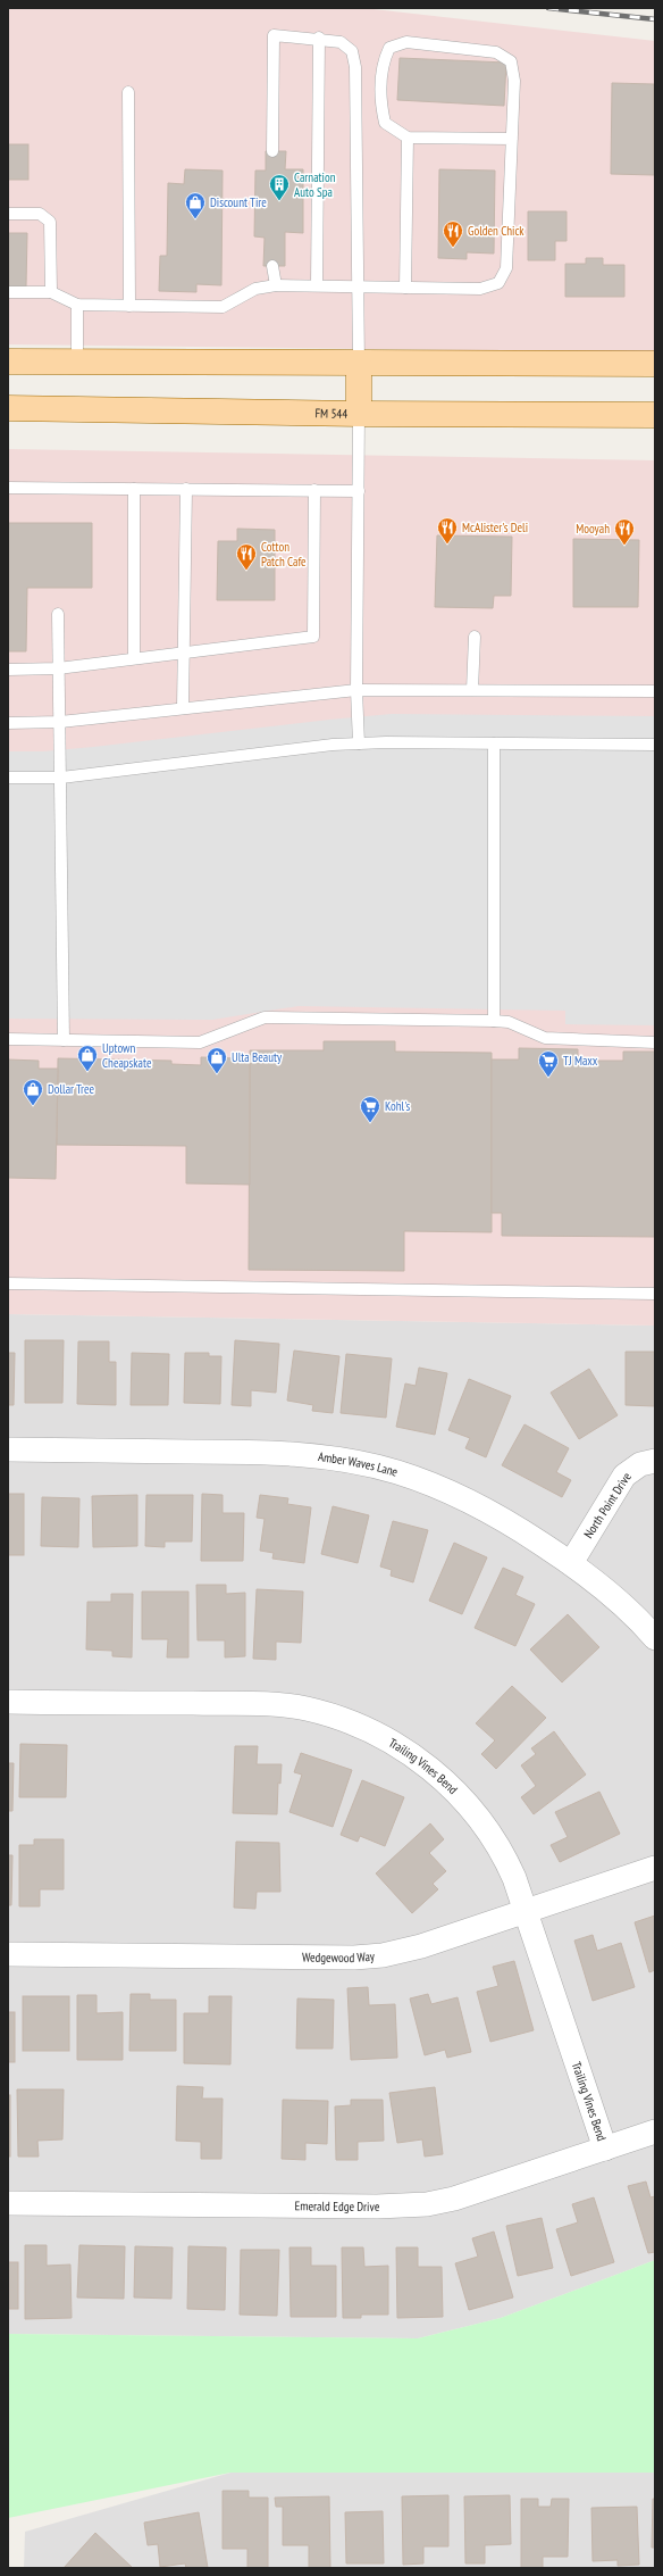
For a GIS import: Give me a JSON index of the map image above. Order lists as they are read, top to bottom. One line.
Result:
{"streets":{"main road":["FM 544"],"street":["Amber Waves Lane","North Point Drive","Trailing Vines Bend","Wedgewood Way","Emerald Edge Drive"]},"crossings":[["Amber Waves Lane","North Point Drive"],["Trailing Vines Bend","Wedgewood Way"],["Trailing Vines Bend","Emerald Edge Drive"]],"places":{"building":["Carnation Auto Spa"],"shop":["Discount Tire","Uptown Cheapskate","Ulta Beauty","Dollar Tree"],"restaurant":["Golden Chick","McAlister's Deli","Mooyah","Cotton Patch Cafe"],"supermarket":["TJ Maxx","Kohl's"]}}
